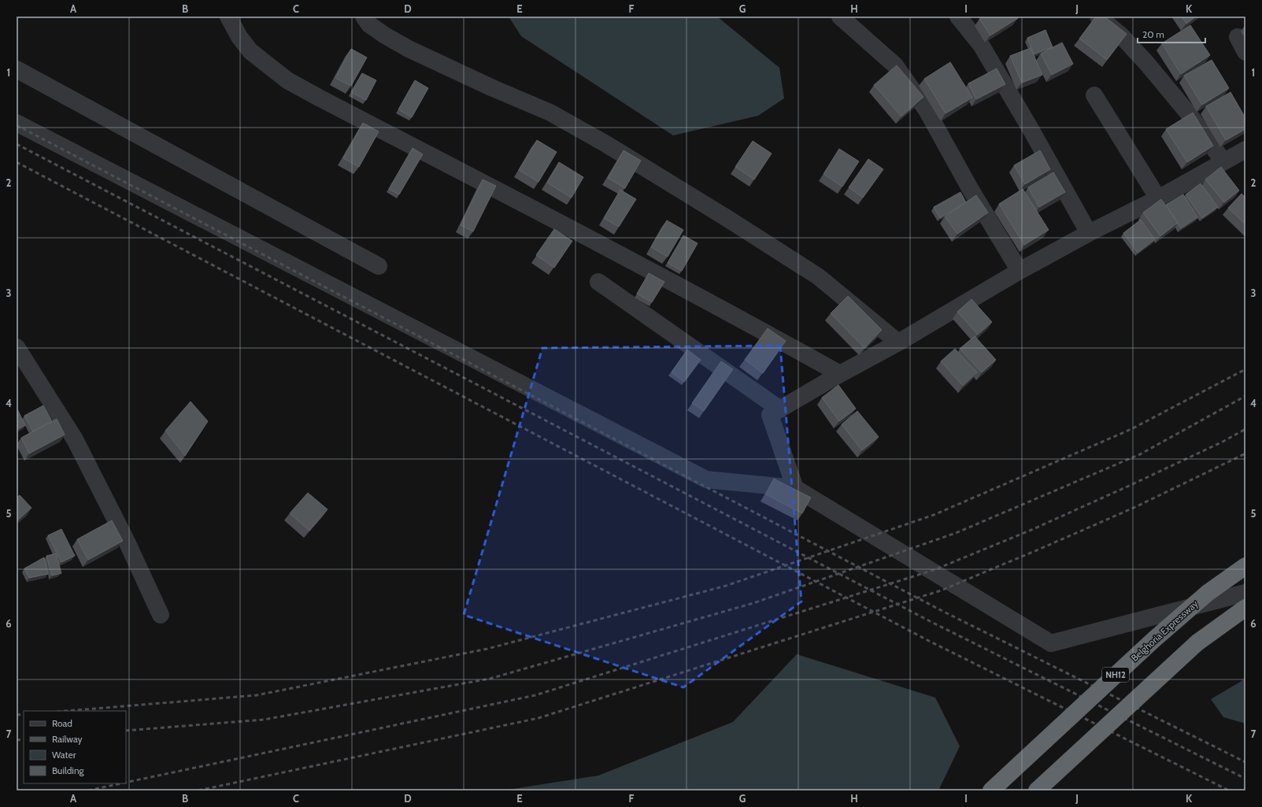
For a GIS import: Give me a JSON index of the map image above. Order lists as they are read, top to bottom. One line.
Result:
{"streets":{"highway":["Belghoria Expressway","NH12"]},"legend":["Road","Railway","Water","Building"],"scale_bar":"20 m","grid":{"columns":["A","B","C","D","E","F","G","H","I","J","K"],"rows":["1","2","3","4","5","6","7"]}}
